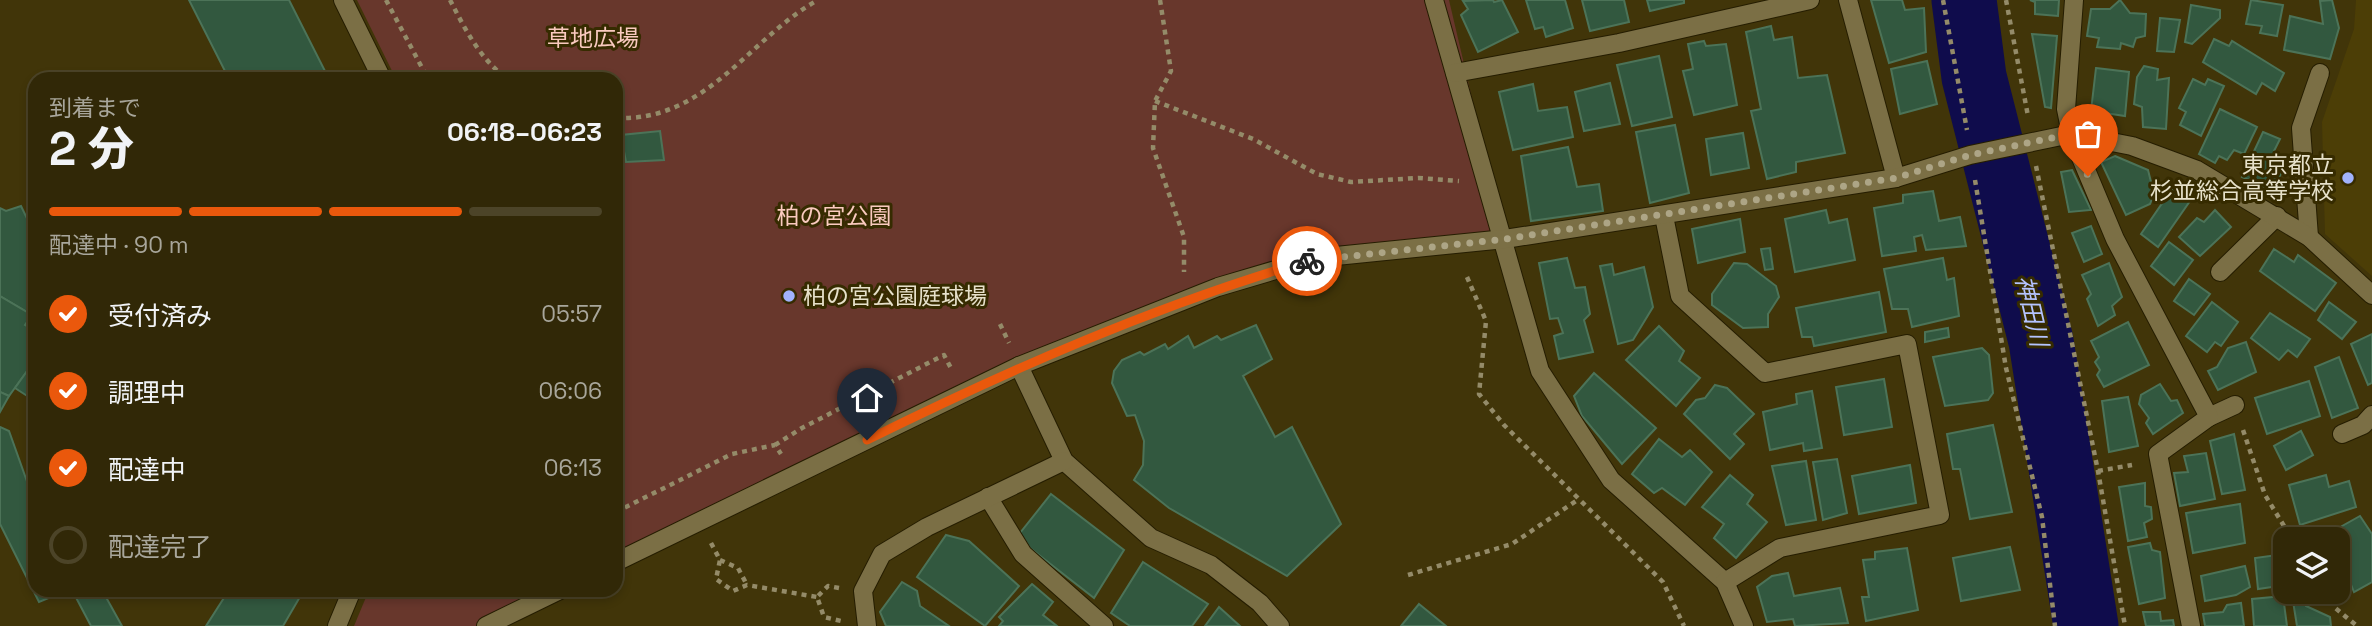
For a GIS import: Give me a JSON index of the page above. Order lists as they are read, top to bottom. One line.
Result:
{"water":["神田川"],"parks":["草地広場","柏の宮公園"],"places":["東京都立 杉並総合高等学校","柏の宮公園庭球場"],"page":{"heading":["2 分","到着まで","06:18–06:23"],"bar":"配達中 · 90 m","list":[["受付済み","05:57"],["調理中","06:06"],["配達中","06:13"],"配達完了"]}}
